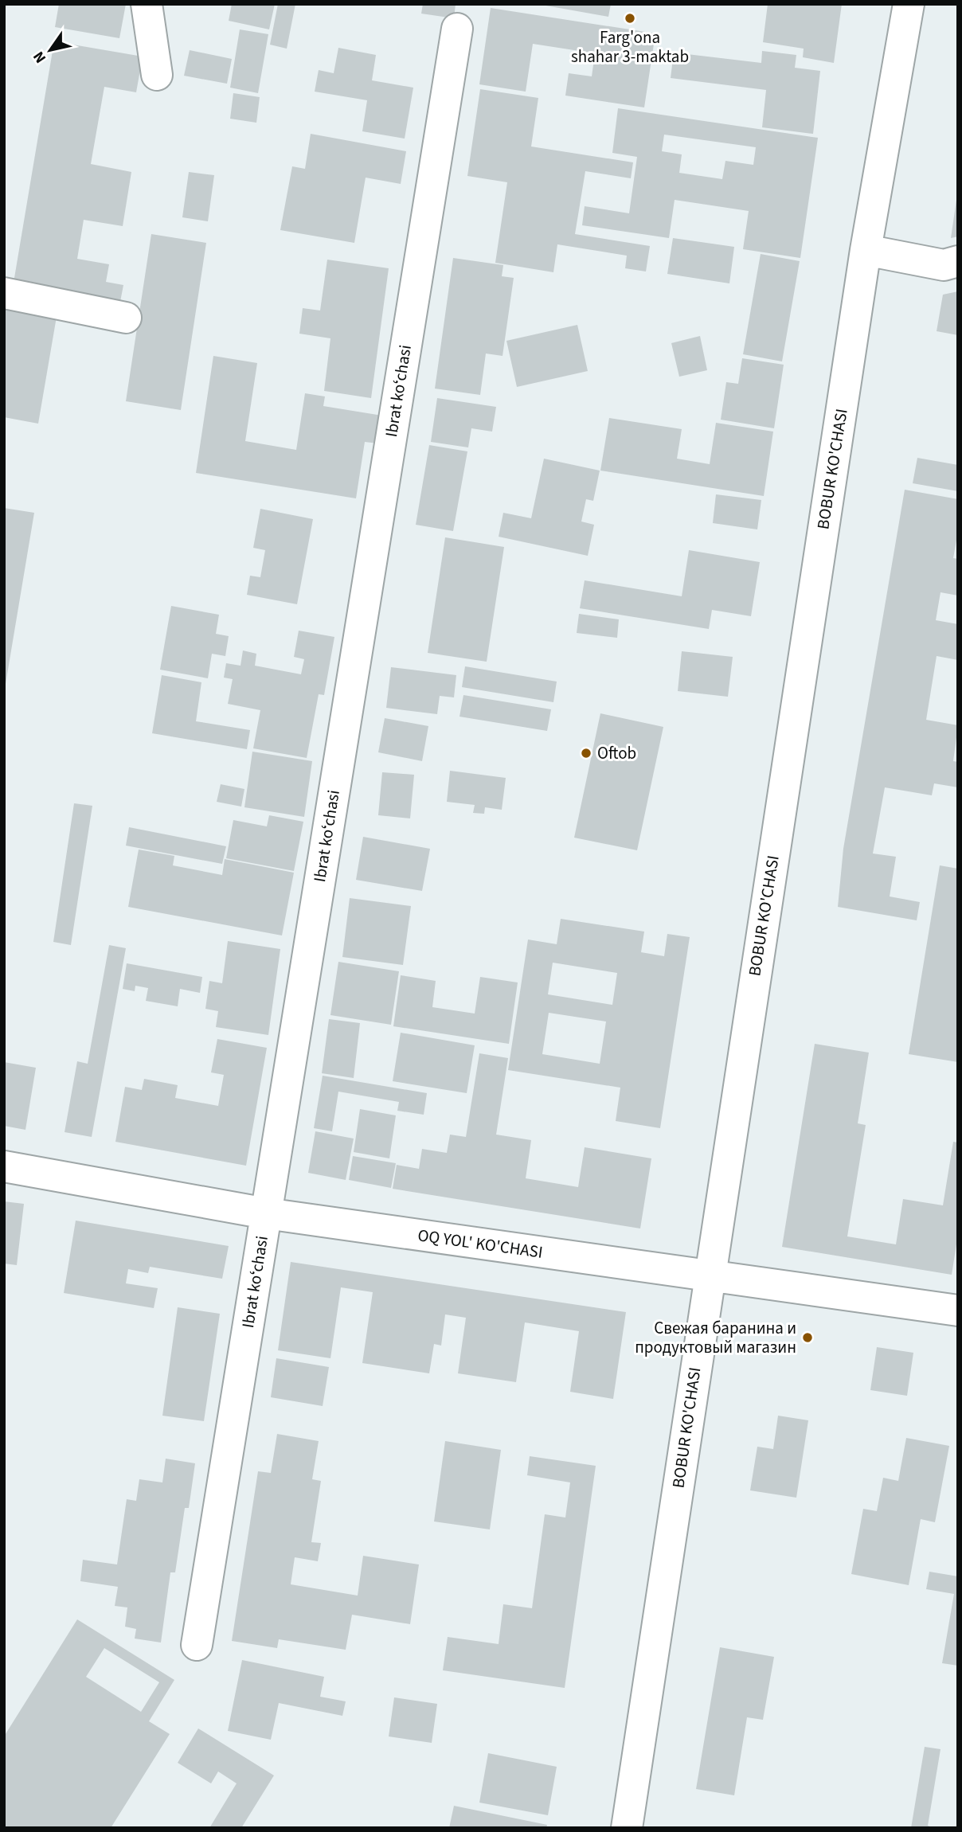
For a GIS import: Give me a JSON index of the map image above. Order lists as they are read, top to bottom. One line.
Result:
{"streets":{"street":["Ibrat koʻchasi","BOBUR KO'CHASI","OQ YOL' KO'CHASI"]},"crossings":[["Ibrat koʻchasi","OQ YOL' KO'CHASI"],["BOBUR KO'CHASI","OQ YOL' KO'CHASI"]],"places":["Farg'ona shahar 3-maktab","Oftob","Свежая баранина и продуктовый магазин"],"north":"bottom left"}
